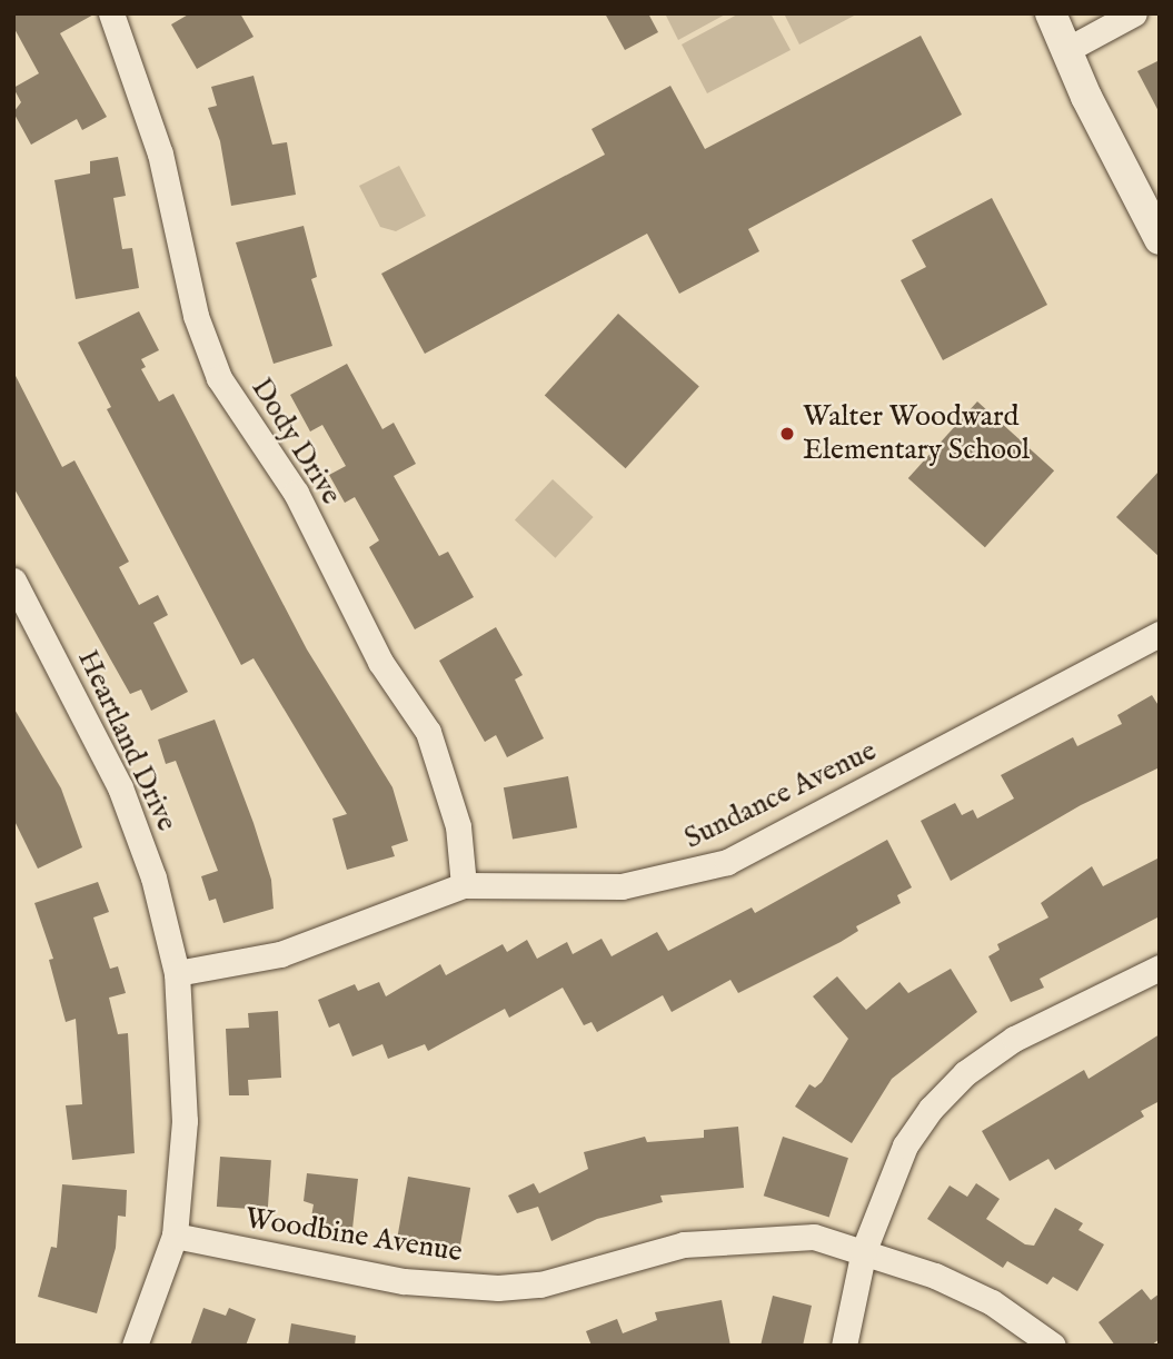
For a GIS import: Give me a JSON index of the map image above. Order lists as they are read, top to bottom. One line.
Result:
{"streets":{"street":["Dody Drive","Heartland Drive","Sundance Avenue","Woodbine Avenue"]},"crossings":[["Dody Drive","Sundance Avenue"],["Heartland Drive","Sundance Avenue"],["Heartland Drive","Woodbine Avenue"]],"places":["Walter Woodward Elementary School"]}
